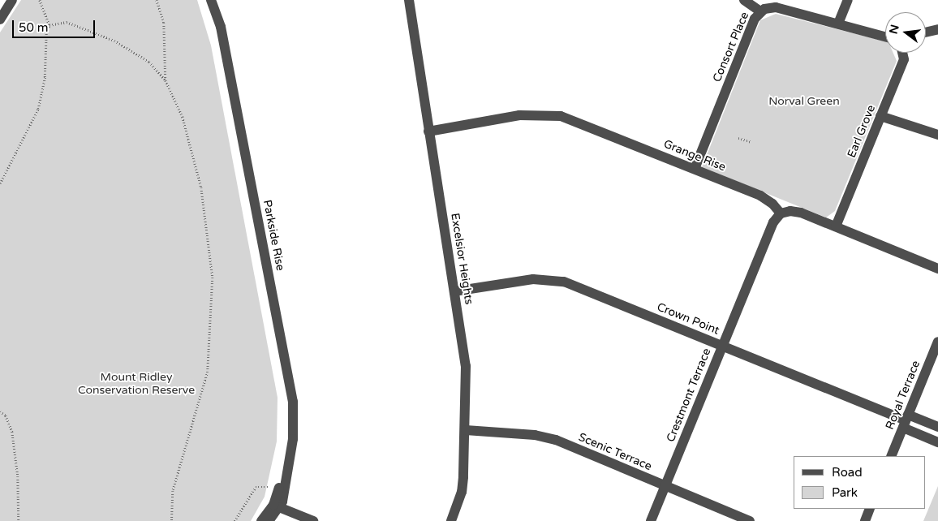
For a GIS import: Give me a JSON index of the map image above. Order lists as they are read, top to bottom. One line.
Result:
{"streets":{"street":["Consort Place","Earl Grove","Grange Rise","Parkside Rise","Excelsior Heights","Crown Point","Crestmont Terrace","Royal Terrace","Scenic Terrace"]},"crossings":[["Consort Place","Grange Rise"],["Grange Rise","Excelsior Heights"],["Grange Rise","Crestmont Terrace"],["Excelsior Heights","Crown Point"],["Excelsior Heights","Scenic Terrace"],["Crown Point","Crestmont Terrace"],["Crown Point","Royal Terrace"],["Crestmont Terrace","Scenic Terrace"]],"parks":["Norval Green","Mount Ridley Conservation Reserve"],"legend":["Road","Park"],"scale_bar":"50 m","north":"left"}
